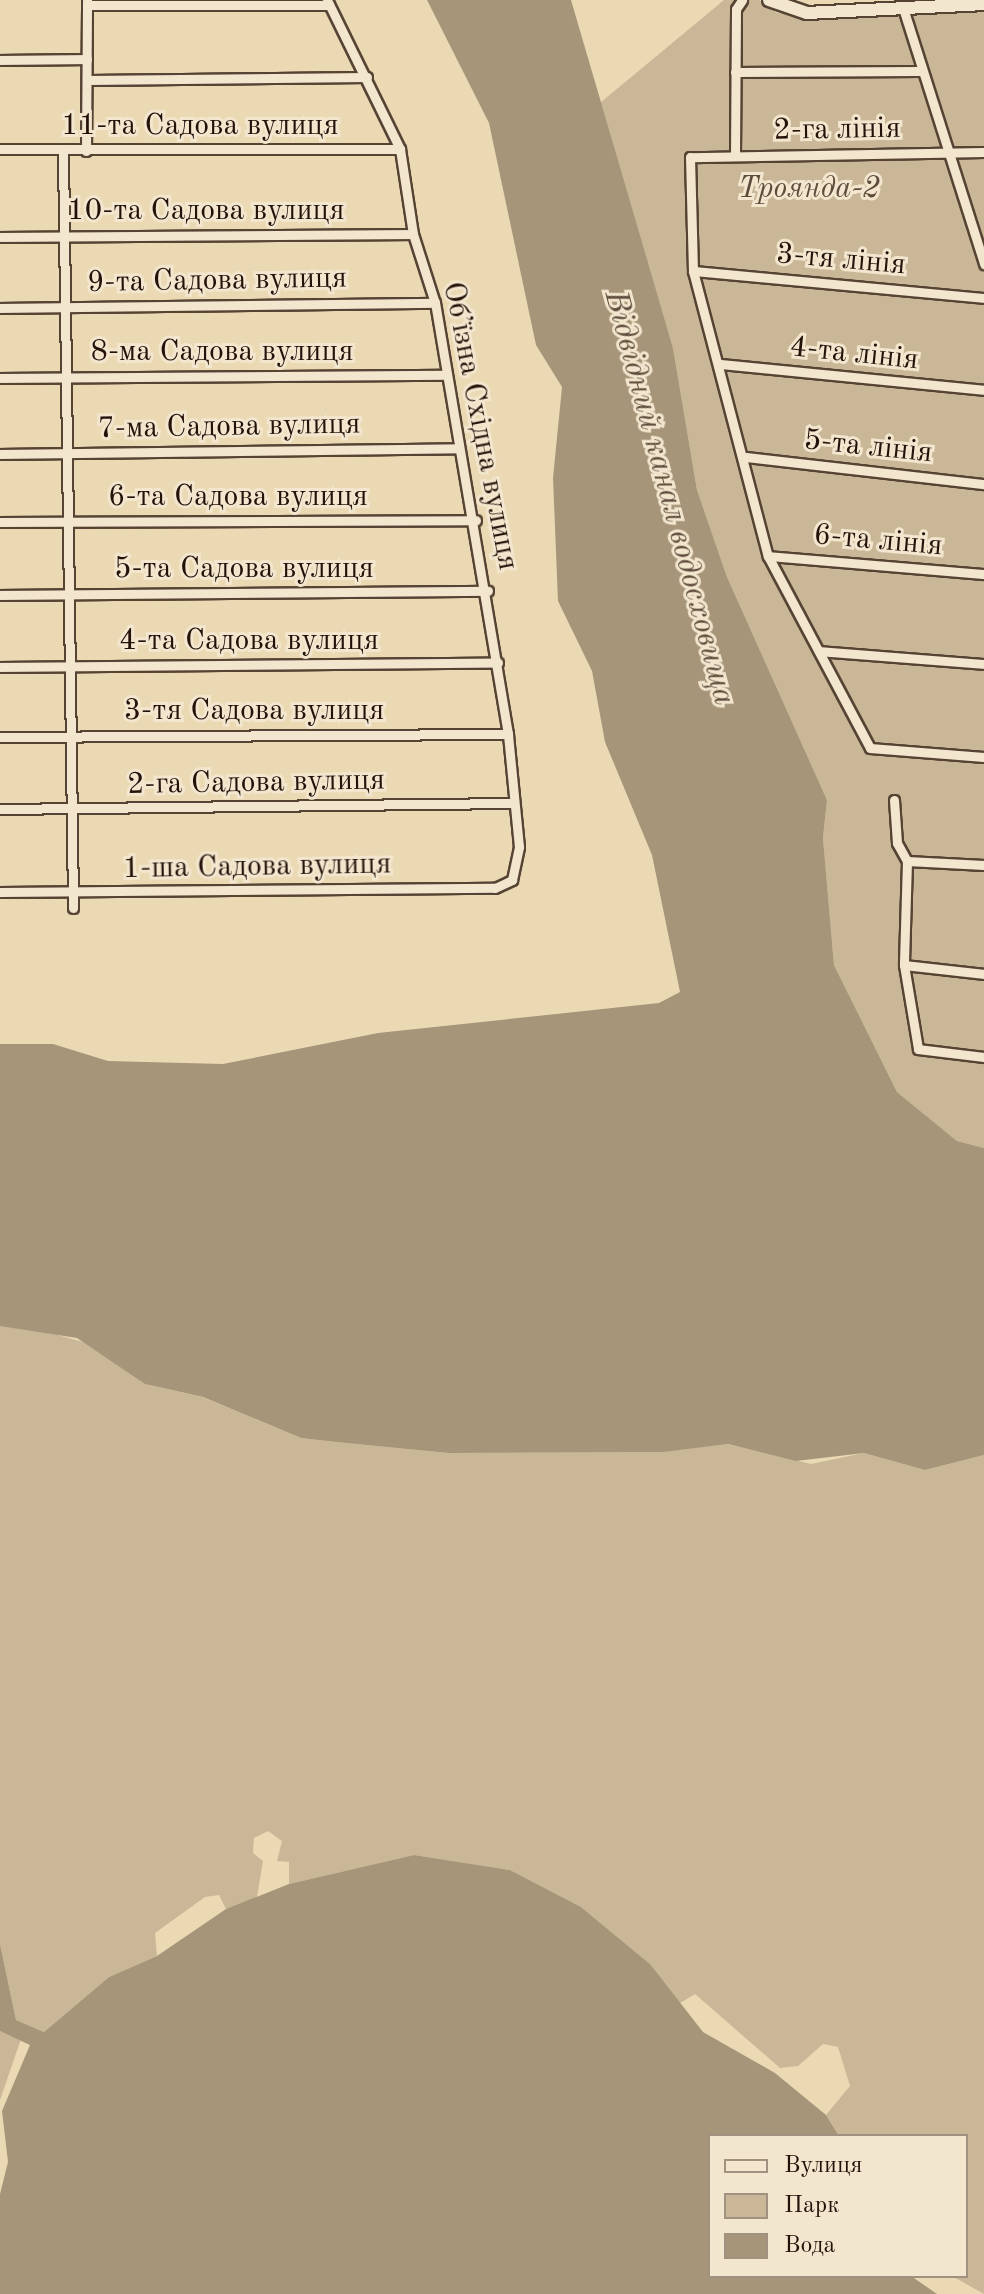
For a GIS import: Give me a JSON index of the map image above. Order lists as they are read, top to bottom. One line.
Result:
{"streets":{"street":["11-та Садова вулиця","2-га лінія","10-та Садова вулиця","3-тя лінія","9-та Садова вулиця","8-ма Садова вулиця","4-та лінія","Обʼїзна Східна вулиця","7-ма Садова вулиця","5-та лінія","6-та Садова вулиця","6-та лінія","5-та Садова вулиця","4-та Садова вулиця","3-тя Садова вулиця","2-га Садова вулиця","1-ша Садова вулиця"]},"crossings":[["11-та Садова вулиця","Обʼїзна Східна вулиця"],["2-га лінія","3-тя лінія"],["10-та Садова вулиця","Обʼїзна Східна вулиця"],["9-та Садова вулиця","Обʼїзна Східна вулиця"],["8-ма Садова вулиця","Обʼїзна Східна вулиця"],["Обʼїзна Східна вулиця","7-ма Садова вулиця"],["Обʼїзна Східна вулиця","6-та Садова вулиця"],["Обʼїзна Східна вулиця","5-та Садова вулиця"],["Обʼїзна Східна вулиця","4-та Садова вулиця"],["Обʼїзна Східна вулиця","3-тя Садова вулиця"],["Обʼїзна Східна вулиця","2-га Садова вулиця"],["Обʼїзна Східна вулиця","1-ша Садова вулиця"]],"water":["Відвідний канал водосховища"],"parks":["Троянда-2"],"legend":["Вулиця","Парк","Вода"]}
